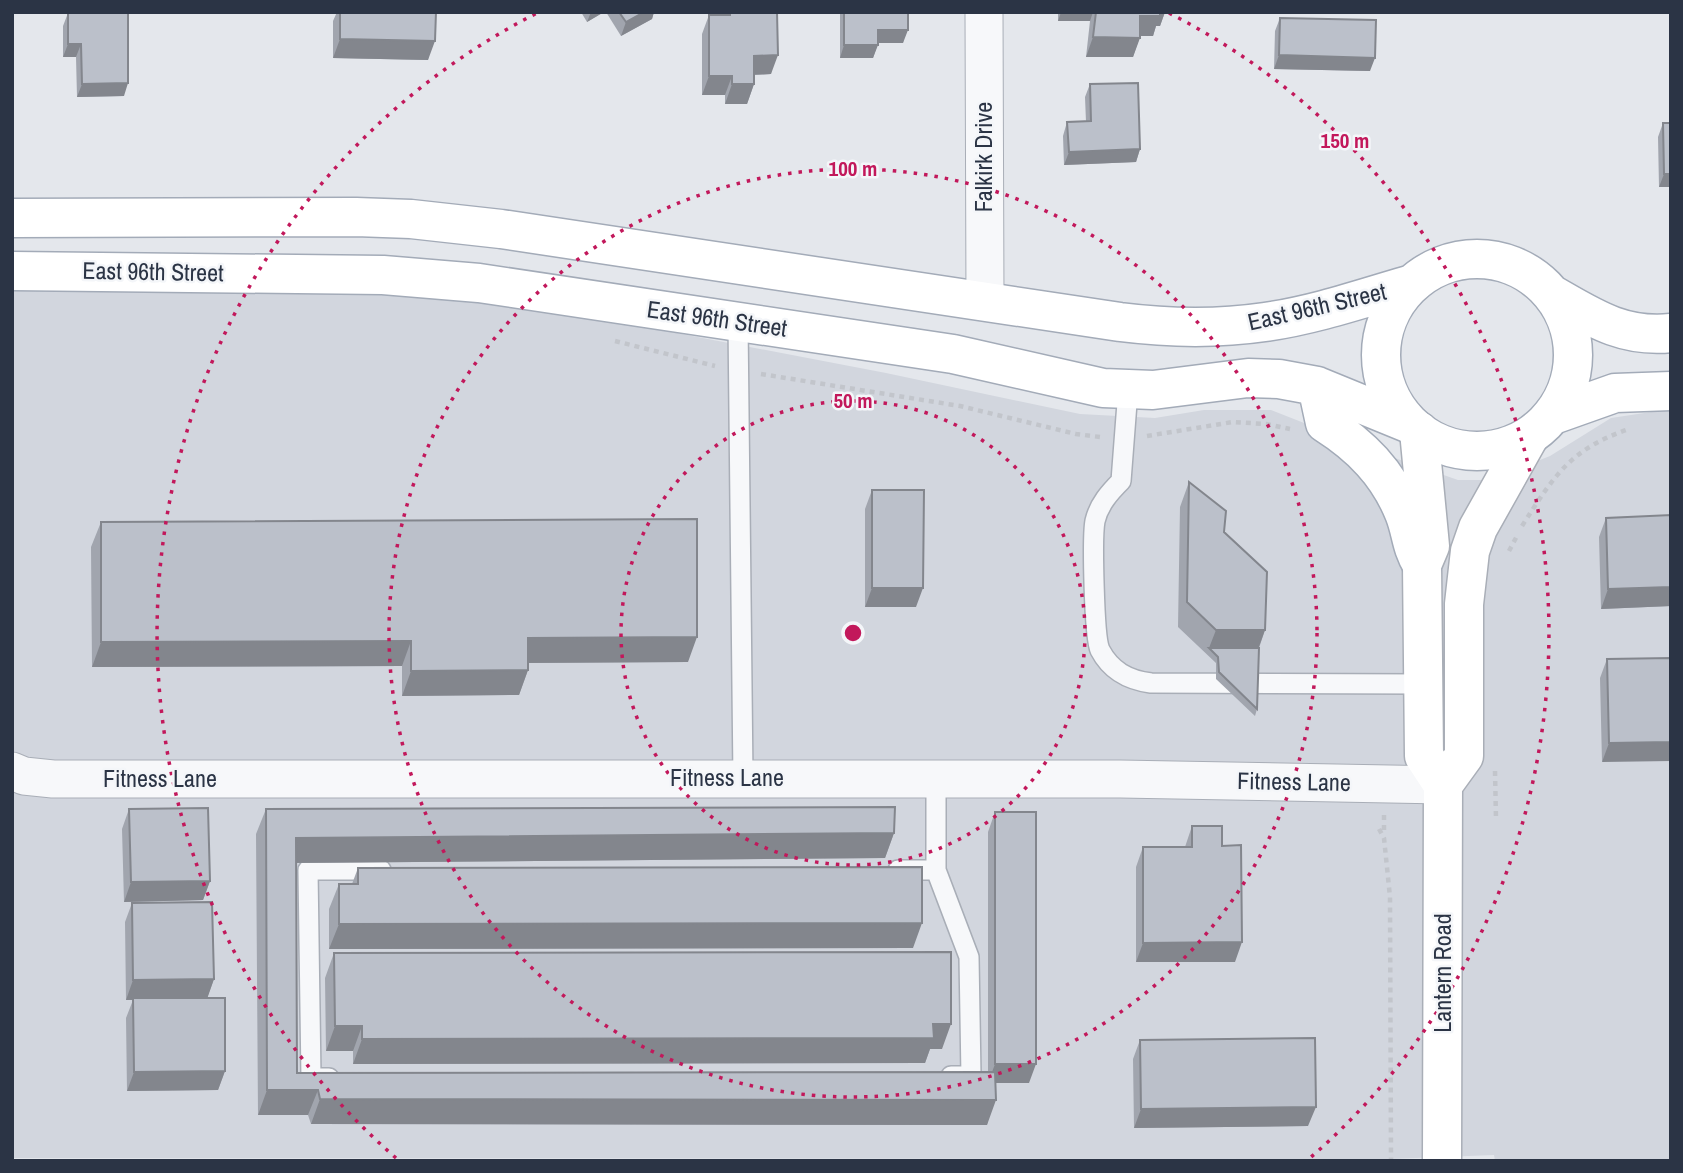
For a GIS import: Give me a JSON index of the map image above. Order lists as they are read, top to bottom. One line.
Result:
{"streets":{"main road":["East 96th Street","Lantern Road"],"street":["Falkirk Drive","Fitness Lane"]},"crossings":[["Falkirk Drive","East 96th Street"],["Fitness Lane","Lantern Road"]],"rings":["150 m","100 m","50 m"]}
